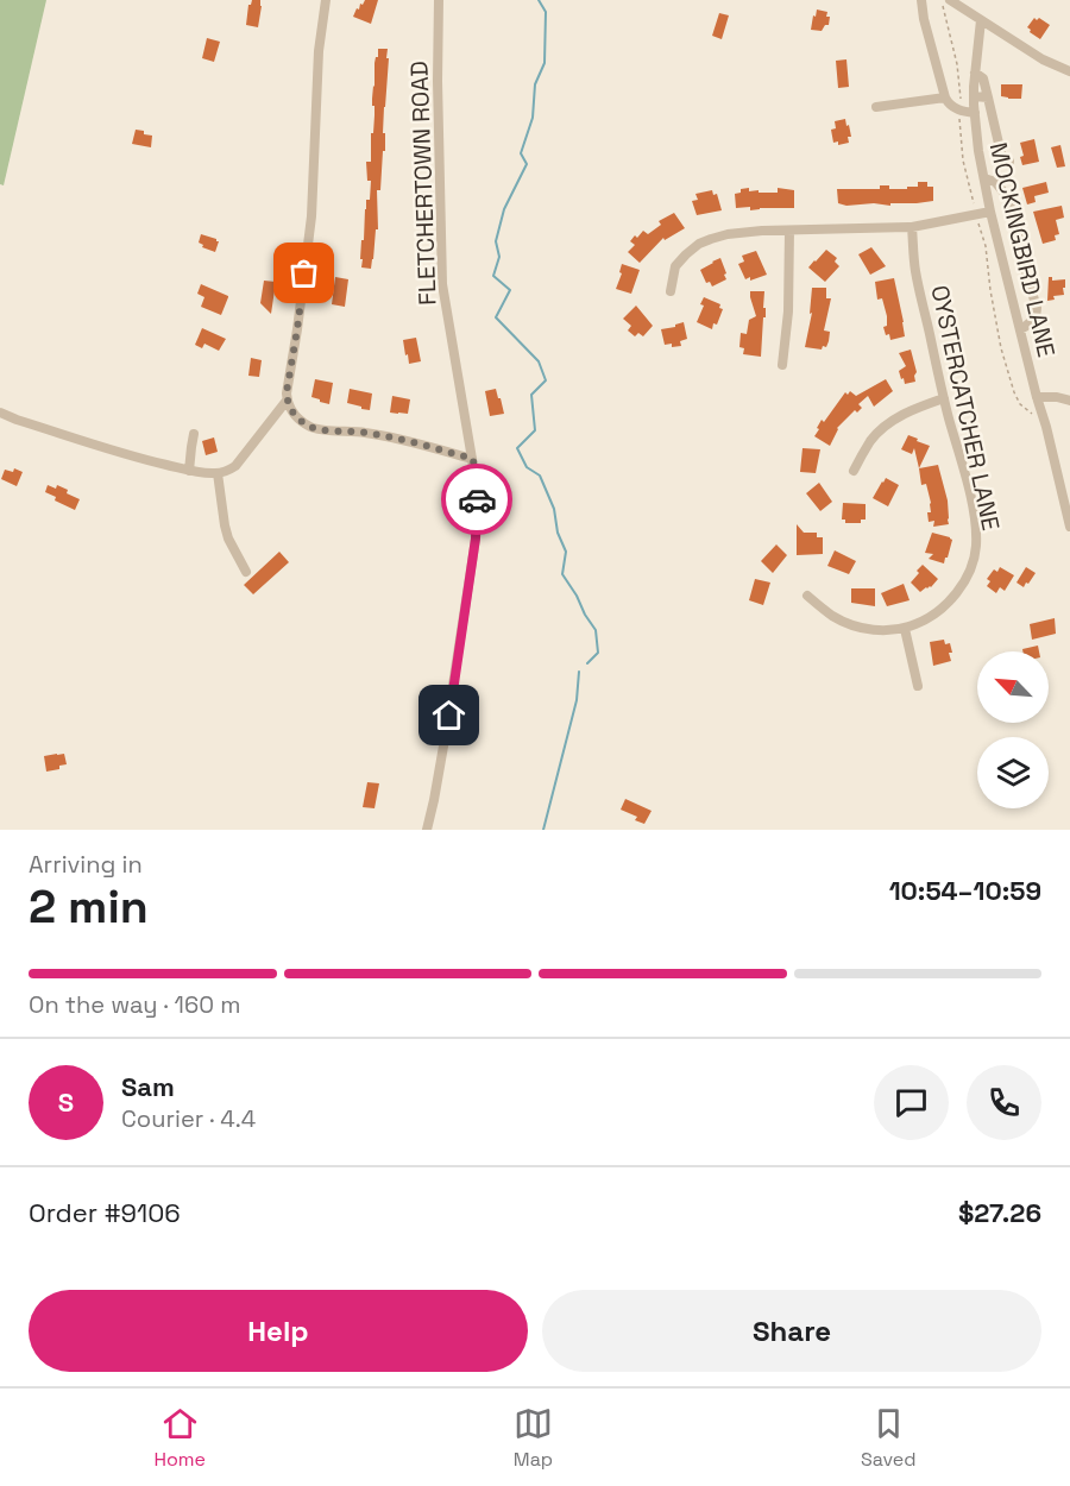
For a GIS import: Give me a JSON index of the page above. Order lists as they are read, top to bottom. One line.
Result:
{"streets":{"street":["FLETCHERTOWN ROAD","MOCKINGBIRD LANE","OYSTERCATCHER LANE"]},"north":"top left","page":{"heading":["2 min","Arriving in","10:54–10:59"],"panel":["Sam","Courier · 4.4","Order #9106","$27.26"],"bar":"On the way · 160 m","round":"S","buttons":["Help","Share"],"tabs":["Home","Map","Saved"]}}
